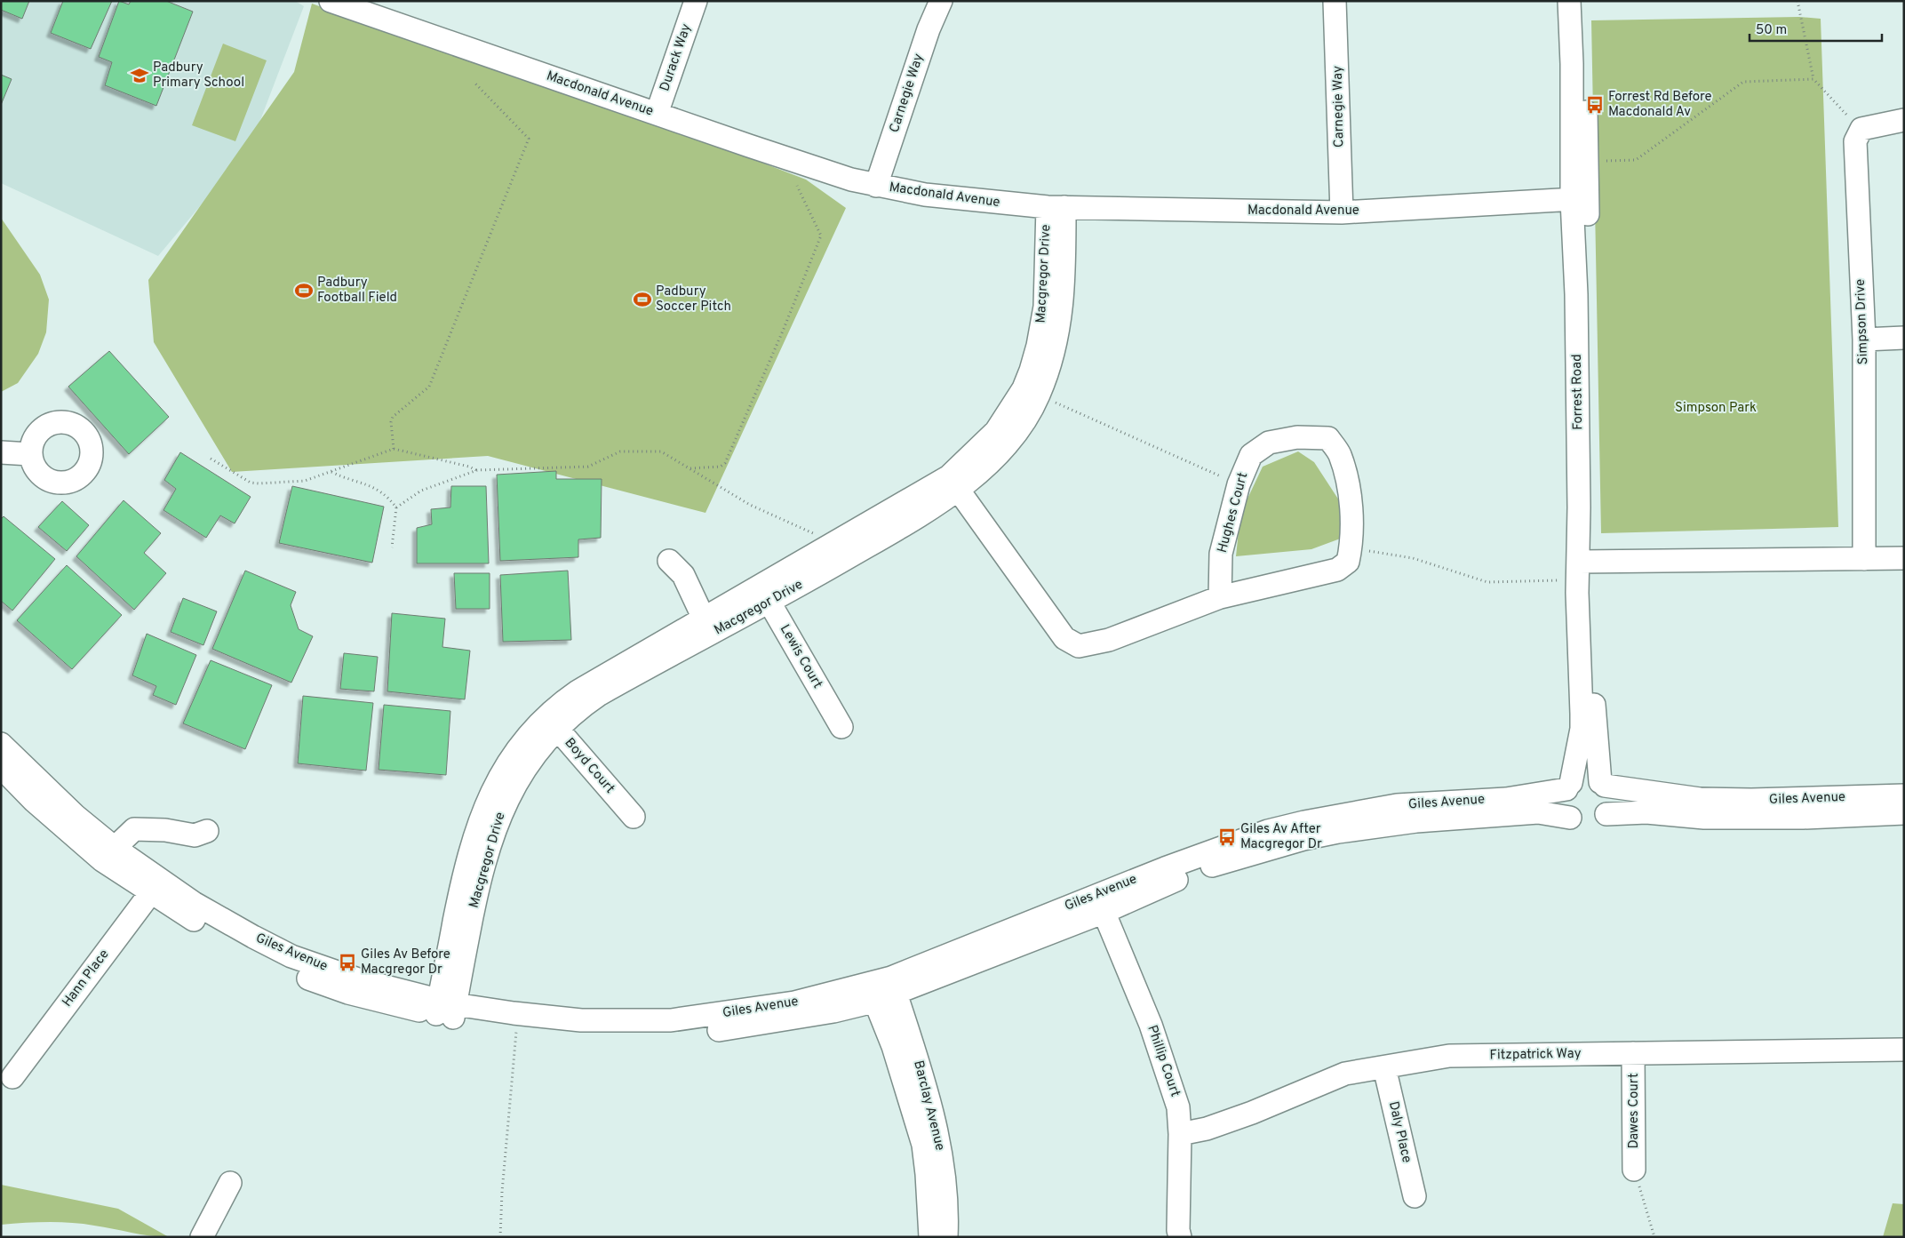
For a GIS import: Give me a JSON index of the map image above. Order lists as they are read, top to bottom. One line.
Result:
{"streets":{"street":["Durack Way","Carnegie Way","Macdonald Avenue","Macgregor Drive","Simpson Drive","Forrest Road","Hughes Court","Lewis Court","Boyd Court","Giles Avenue","Hann Place","Fitzpatrick Way","Phillip Court","Barclay Avenue","Dawes Court","Daly Place"]},"crossings":[["Durack Way","Macdonald Avenue"],["Carnegie Way","Macdonald Avenue"],["Macdonald Avenue","Macgregor Drive"],["Macdonald Avenue","Forrest Road"],["Macgregor Drive","Hughes Court"],["Macgregor Drive","Lewis Court"],["Macgregor Drive","Boyd Court"],["Macgregor Drive","Giles Avenue"],["Forrest Road","Giles Avenue"],["Giles Avenue","Hann Place"],["Giles Avenue","Phillip Court"],["Giles Avenue","Barclay Avenue"],["Fitzpatrick Way","Phillip Court"],["Fitzpatrick Way","Dawes Court"],["Fitzpatrick Way","Daly Place"]],"parks":["Simpson Park"],"places":{"school or university":["Padbury Primary School"],"bus stop":["Forrest Rd Before Macdonald Av","Giles Av After Macgregor Dr","Giles Av Before Macgregor Dr"],"sports":["Padbury Football Field","Padbury Soccer Pitch"]},"scale_bar":"50 m"}
